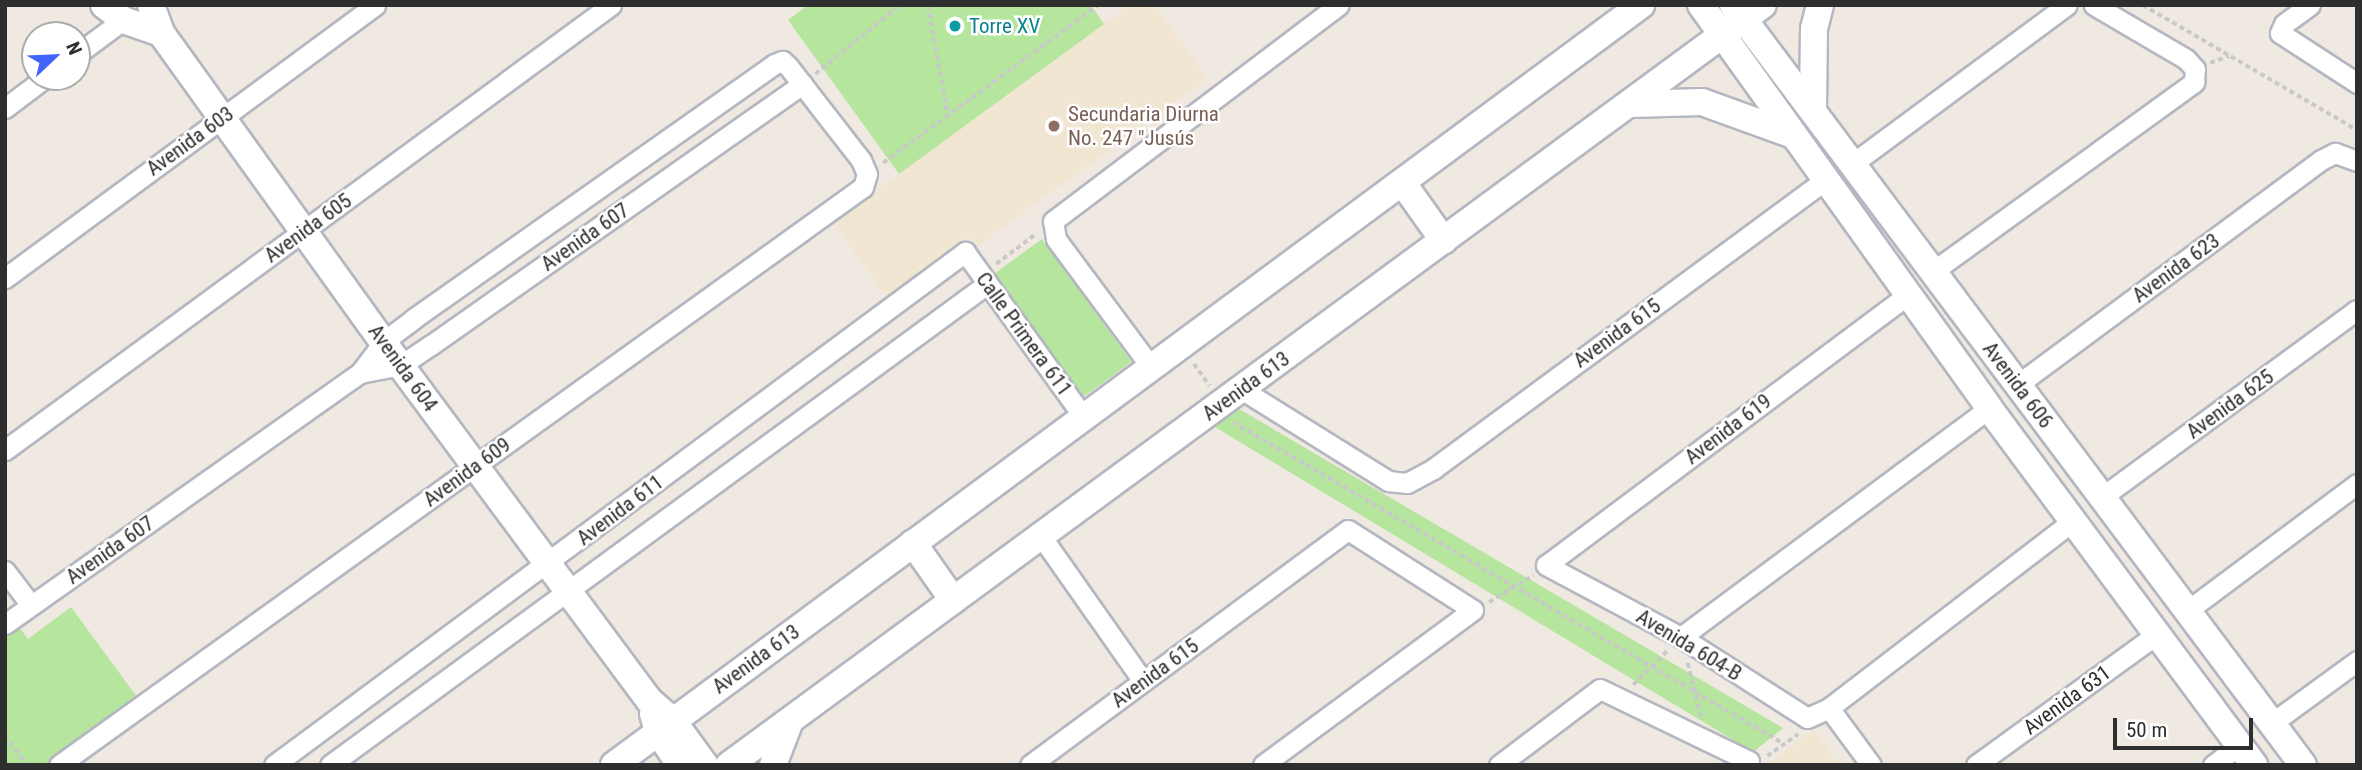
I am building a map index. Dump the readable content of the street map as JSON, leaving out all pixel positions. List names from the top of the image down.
{
  "streets": {
    "street": [
      "Avenida 603",
      "Avenida 605",
      "Avenida 607",
      "Avenida 623",
      "Avenida 615",
      "Calle Primera 611",
      "Avenida 604",
      "Avenida 606",
      "Avenida 613",
      "Avenida 625",
      "Avenida 619",
      "Avenida 609",
      "Avenida 611",
      "Avenida 604-B",
      "Avenida 631"
    ]
  },
  "crossings": [
    ["Avenida 603", "Avenida 604"],
    ["Avenida 605", "Avenida 604"],
    ["Avenida 607", "Avenida 604"],
    ["Avenida 623", "Avenida 606"],
    ["Avenida 615", "Avenida 606"],
    ["Avenida 615", "Avenida 613"],
    ["Calle Primera 611", "Avenida 613"],
    ["Calle Primera 611", "Avenida 611"],
    ["Avenida 604", "Avenida 613"],
    ["Avenida 604", "Avenida 609"],
    ["Avenida 604", "Avenida 611"],
    ["Avenida 606", "Avenida 613"],
    ["Avenida 606", "Avenida 625"],
    ["Avenida 606", "Avenida 619"],
    ["Avenida 606", "Avenida 631"],
    ["Avenida 619", "Avenida 604-B"]
  ],
  "places": ["Torre XV", "Secundaria Diurna No. 247 \"Jusús"],
  "scale_bar": "50 m",
  "north": "top right"
}
